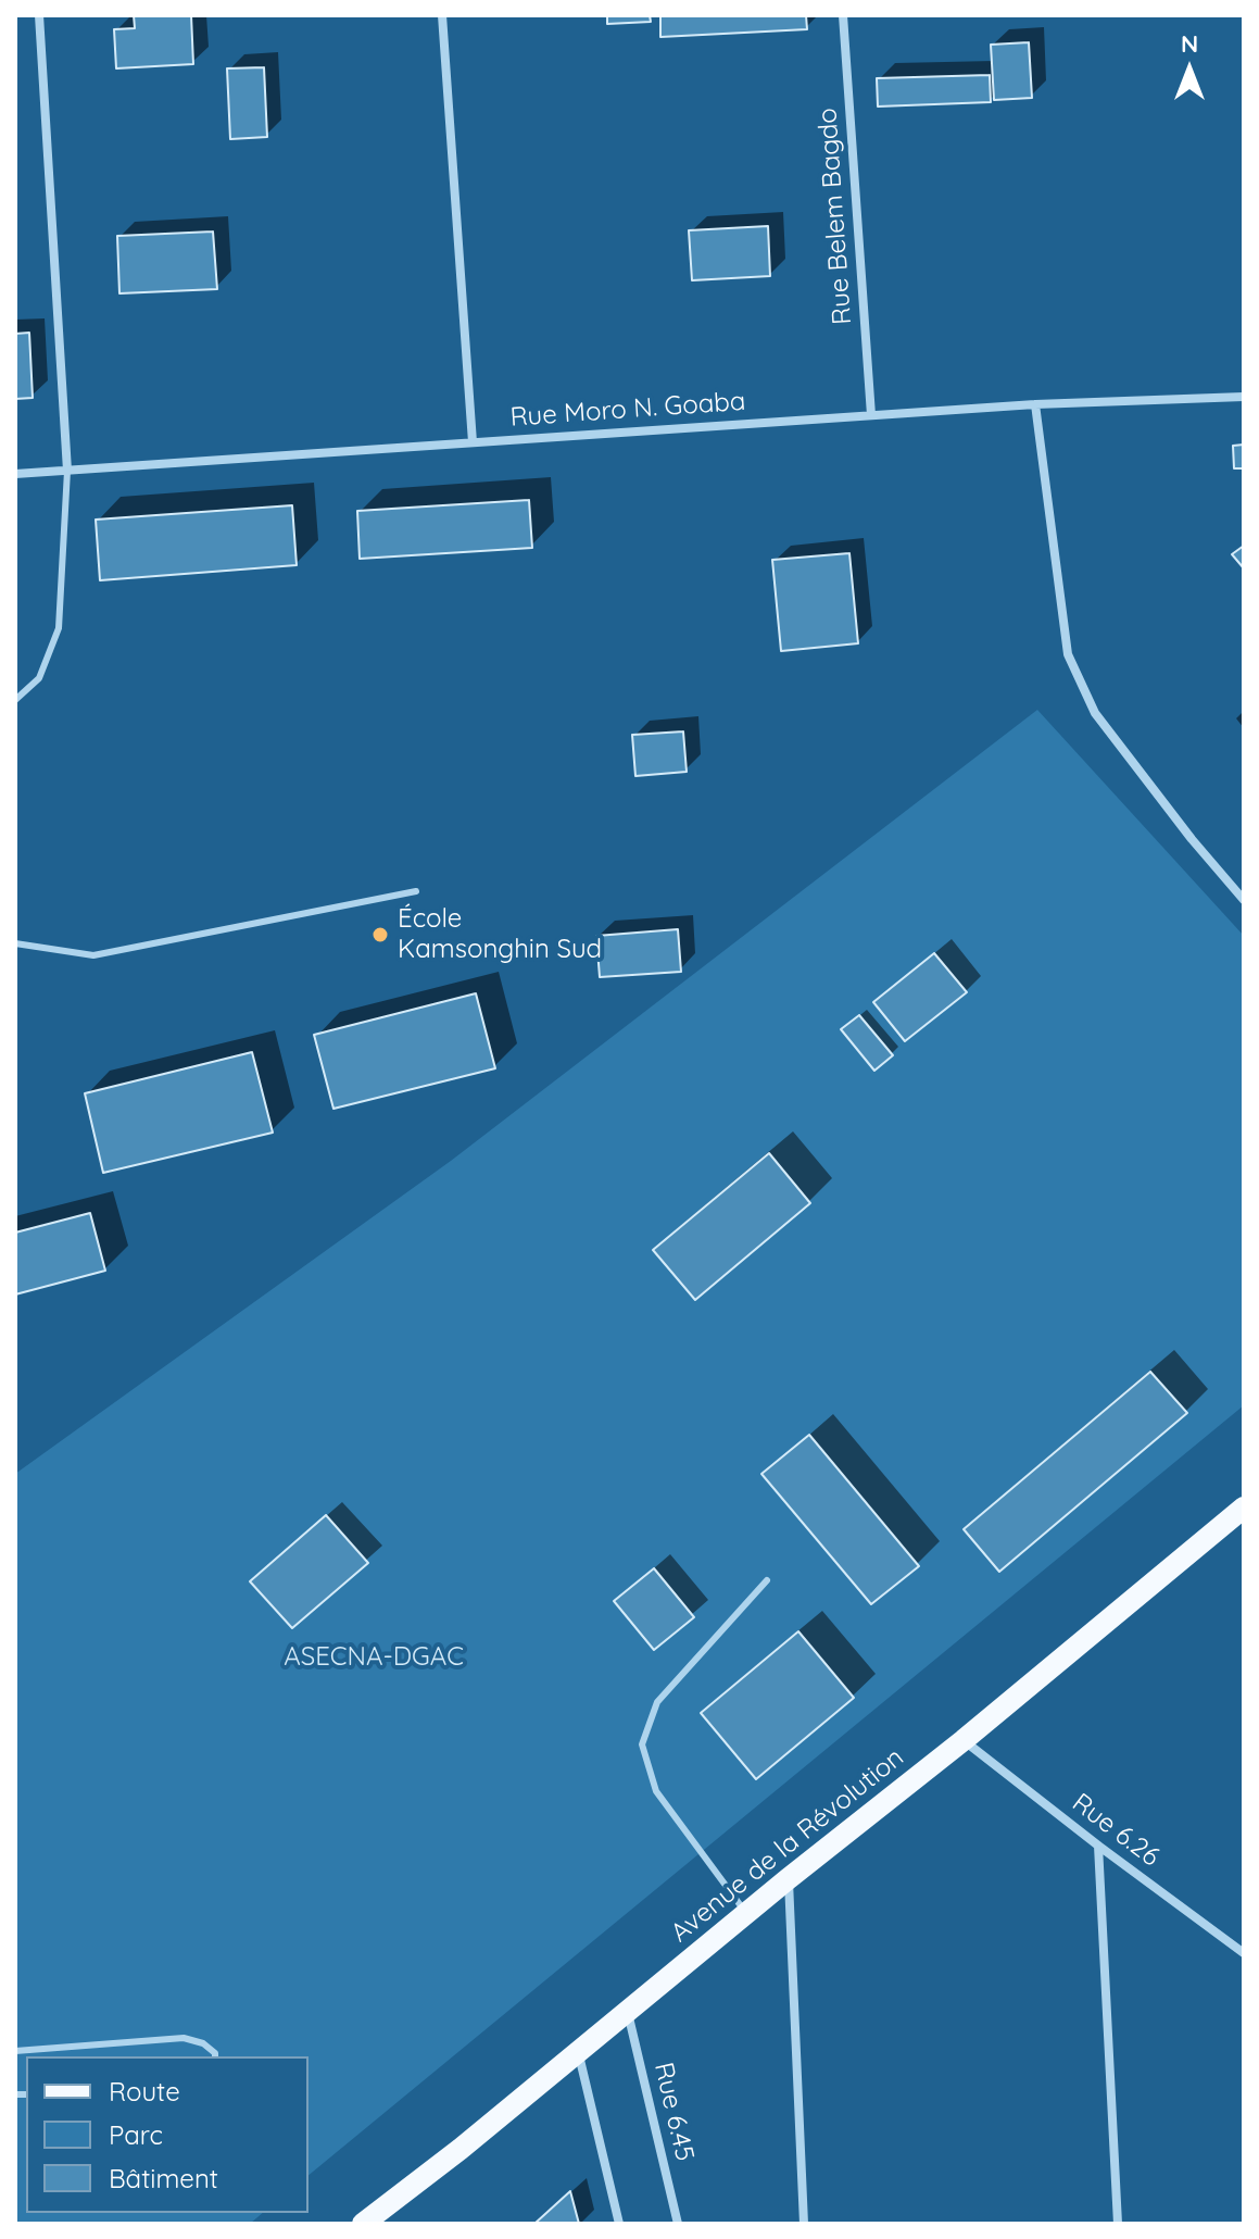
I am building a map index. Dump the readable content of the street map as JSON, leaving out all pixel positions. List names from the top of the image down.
{
  "streets": {
    "main road": ["Avenue de la Révolution"],
    "street": [
      "Rue Belem Bagdo",
      "Rue Moro N. Goaba",
      "Rue 6.26",
      "Rue 6.45"
    ]
  },
  "crossings": [
    ["Rue Belem Bagdo", "Rue Moro N. Goaba"],
    ["Rue 6.26", "Avenue de la Révolution"],
    ["Avenue de la Révolution", "Rue 6.45"]
  ],
  "parks": ["ASECNA-DGAC"],
  "places": ["École Kamsonghin Sud"],
  "legend": ["Route", "Parc", "Bâtiment"],
  "north": "top"
}
